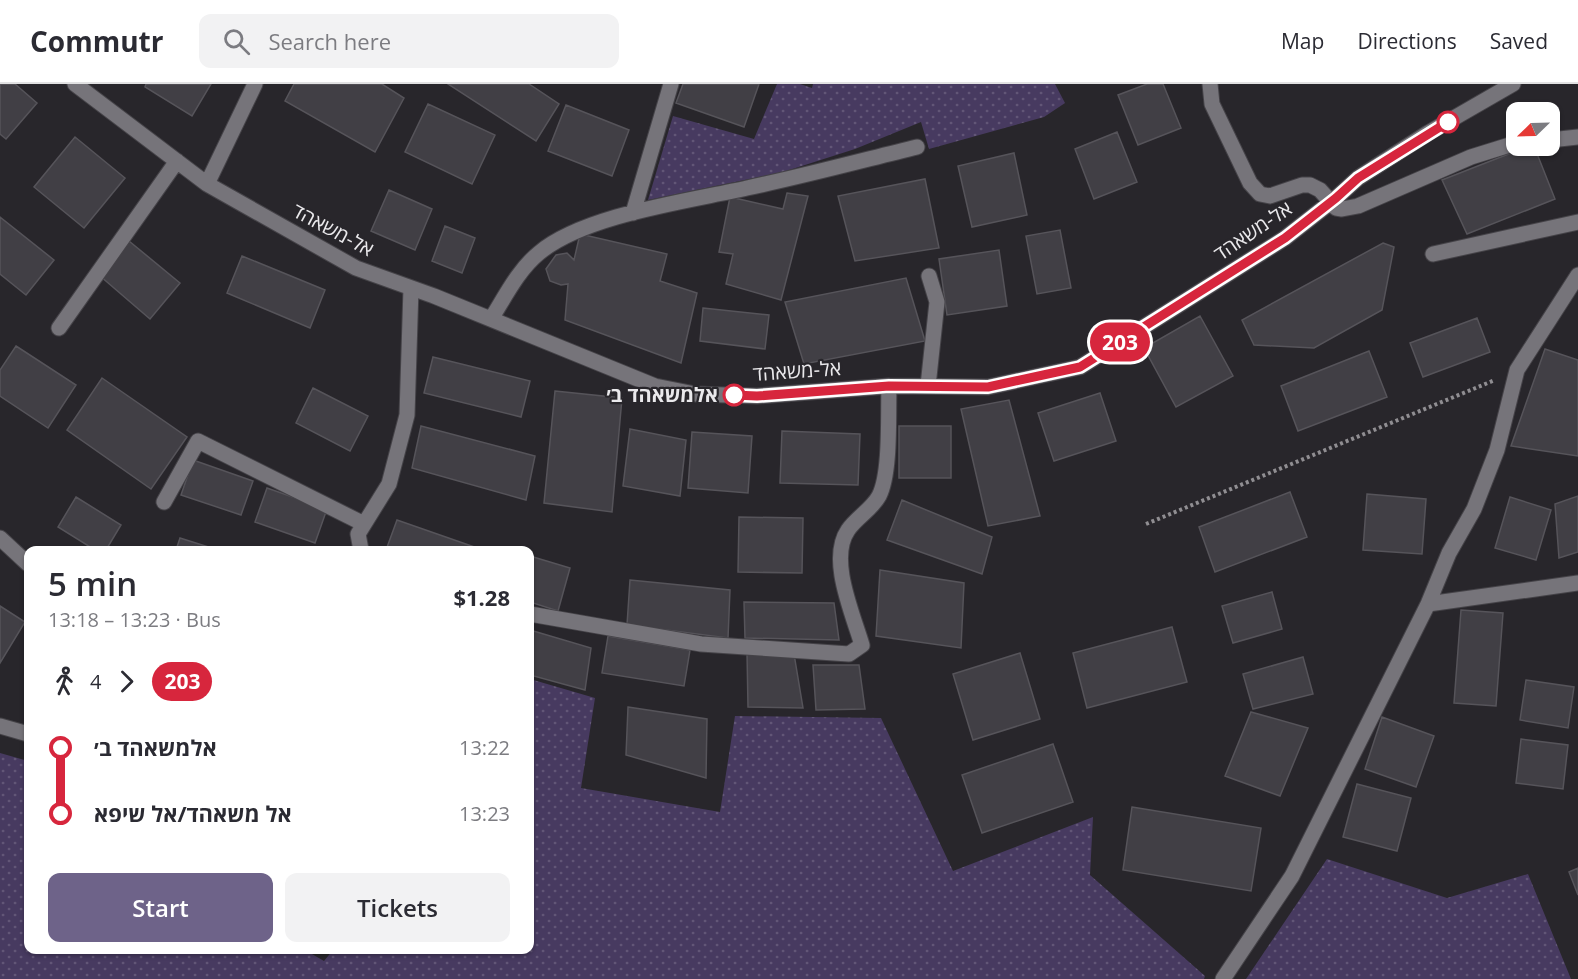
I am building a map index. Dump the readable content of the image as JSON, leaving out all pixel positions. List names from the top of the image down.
{
  "streets": {
    "street": ["אל-משאהד"]
  },
  "places": ["אלמשאהד ב׳"],
  "lines": ["bus line 203"],
  "north": "bottom left",
  "page": {
    "header": "Commutr",
    "search": "Search here",
    "nav": ["Map", "Directions", "Saved"],
    "on_map": "203",
    "heading": ["5 min", "13:18 – 13:23 · Bus", "$1.28"],
    "legs": ["4", "203"],
    "list": [
      {
        "name": "אלמשאהד ב׳",
        "value": "13:22"
      },
      {
        "name": "אל משאהד/אל שיפא",
        "value": "13:23"
      }
    ],
    "buttons": ["Start", "Tickets"]
  }
}
